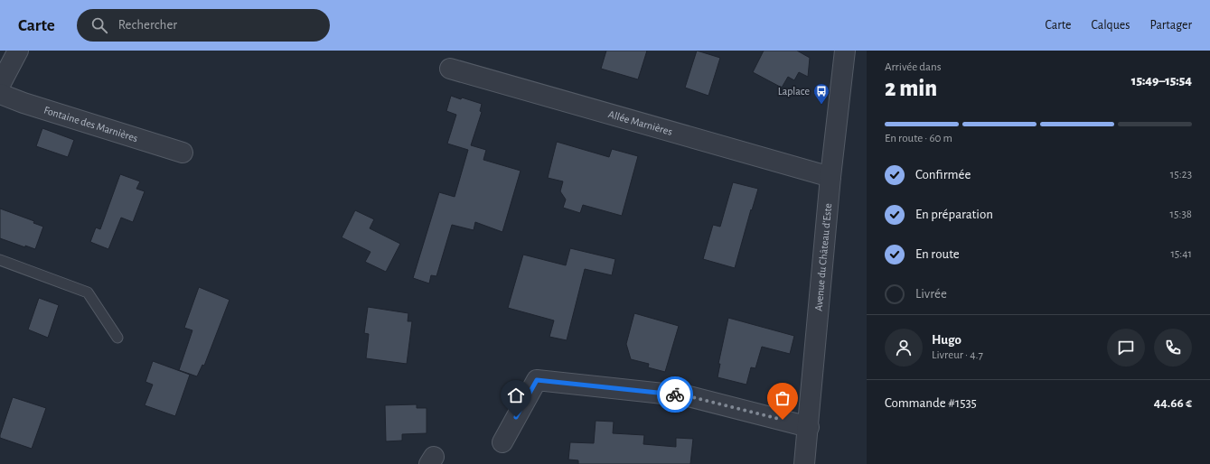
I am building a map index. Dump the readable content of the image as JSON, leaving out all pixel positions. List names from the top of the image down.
{
  "streets": {
    "street": ["Allée Marnières", "Fontaine des Marnières", "Avenue du Château d'Este"]
  },
  "crossings": [
    ["Allée Marnières", "Avenue du Château d'Este"]
  ],
  "places": {
    "bus stop": ["Laplace"]
  },
  "page": {
    "header": "Carte",
    "search": "Rechercher",
    "nav": ["Carte", "Calques", "Partager"],
    "heading": ["2 min", "Arrivée dans", "15:49–15:54"],
    "panel": [
      "Hugo",
      "Livreur · 4.7",
      "Commande #1535",
      "44.66 €"
    ],
    "bar": "En route · 60 m",
    "list": [
      ["Confirmée", "15:23"],
      ["En préparation", "15:38"],
      ["En route", "15:41"],
      "Livrée"
    ]
  }
}
